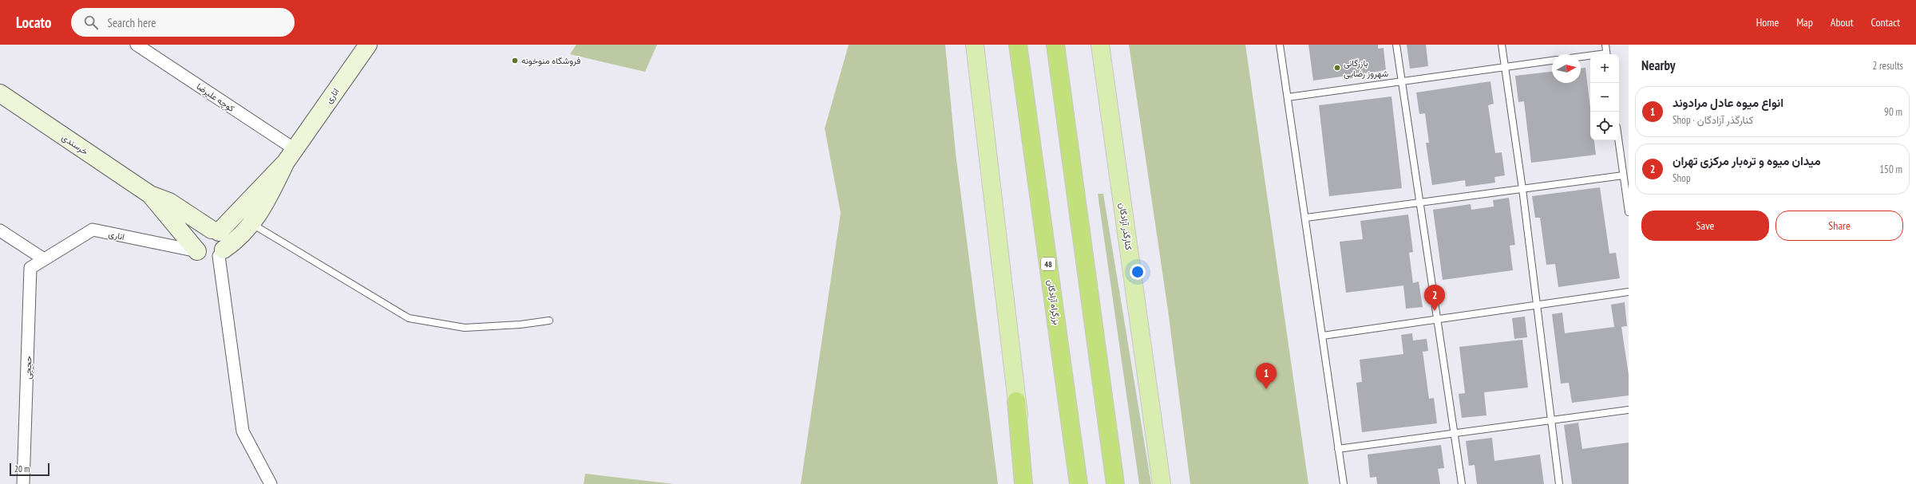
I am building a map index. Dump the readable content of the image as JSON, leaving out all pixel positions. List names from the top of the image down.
{
  "streets": {
    "highway": ["48", "بزرگراه آزادگان"],
    "main road": ["کنارگذر آزادگان"],
    "street": [
      "اناری",
      "کوچه علیرضا",
      "خرسندی",
      "حججی"
    ]
  },
  "crossings": [
    ["اناری", "کوچه علیرضا"],
    ["اناری", "حججی"]
  ],
  "places": ["فروشگاه منوخونه", "بازرگانی شهروز رضایی"],
  "scale_bar": "20 m",
  "north": "right",
  "page": {
    "header": "Locato",
    "search": "Search here",
    "nav": [
      "Home",
      "Map",
      "About",
      "Contact"
    ],
    "heading": ["Nearby", "2 results"],
    "map_buttons": ["+", "−"],
    "list": [
      {
        "mark": "1",
        "name": "انواع میوه عادل مرادوند",
        "note": "Shop · کنارگذر آزادگان",
        "value": "90 m"
      },
      {
        "mark": "2",
        "name": "میدان میوه و تره‌بار مرکزی تهران",
        "note": "Shop",
        "value": "150 m"
      }
    ],
    "buttons": ["Save", "Share"],
    "pins": ["2", "1"],
    "scale": "20 m"
  }
}
